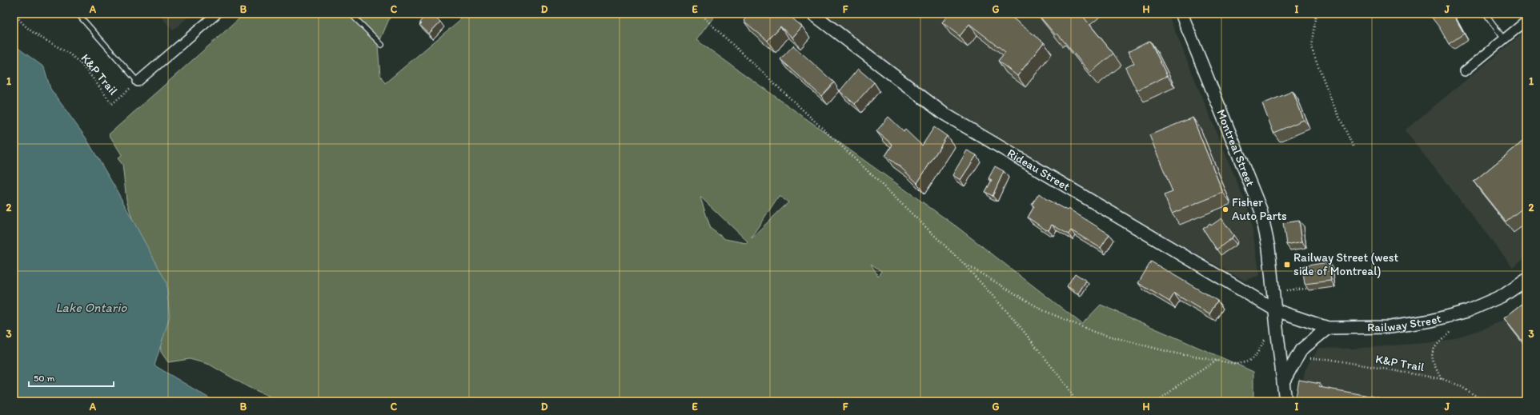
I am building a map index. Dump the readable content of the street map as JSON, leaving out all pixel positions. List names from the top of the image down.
{
  "streets": {
    "street": ["Montreal Street", "Rideau Street", "Railway Street"],
    "path": ["K&P Trail"]
  },
  "crossings": [
    ["Montreal Street", "Rideau Street"],
    ["Montreal Street", "Railway Street"],
    ["Rideau Street", "Railway Street"]
  ],
  "water": ["Lake Ontario"],
  "places": {
    "other": ["Fisher Auto Parts"],
    "transit": ["Railway Street (west side of Montreal)"]
  },
  "scale_bar": "50 m",
  "grid": {
    "columns": [
      "A",
      "B",
      "C",
      "D",
      "E",
      "F",
      "G",
      "H",
      "I",
      "J"
    ],
    "rows": ["1", "2", "3"]
  }
}
